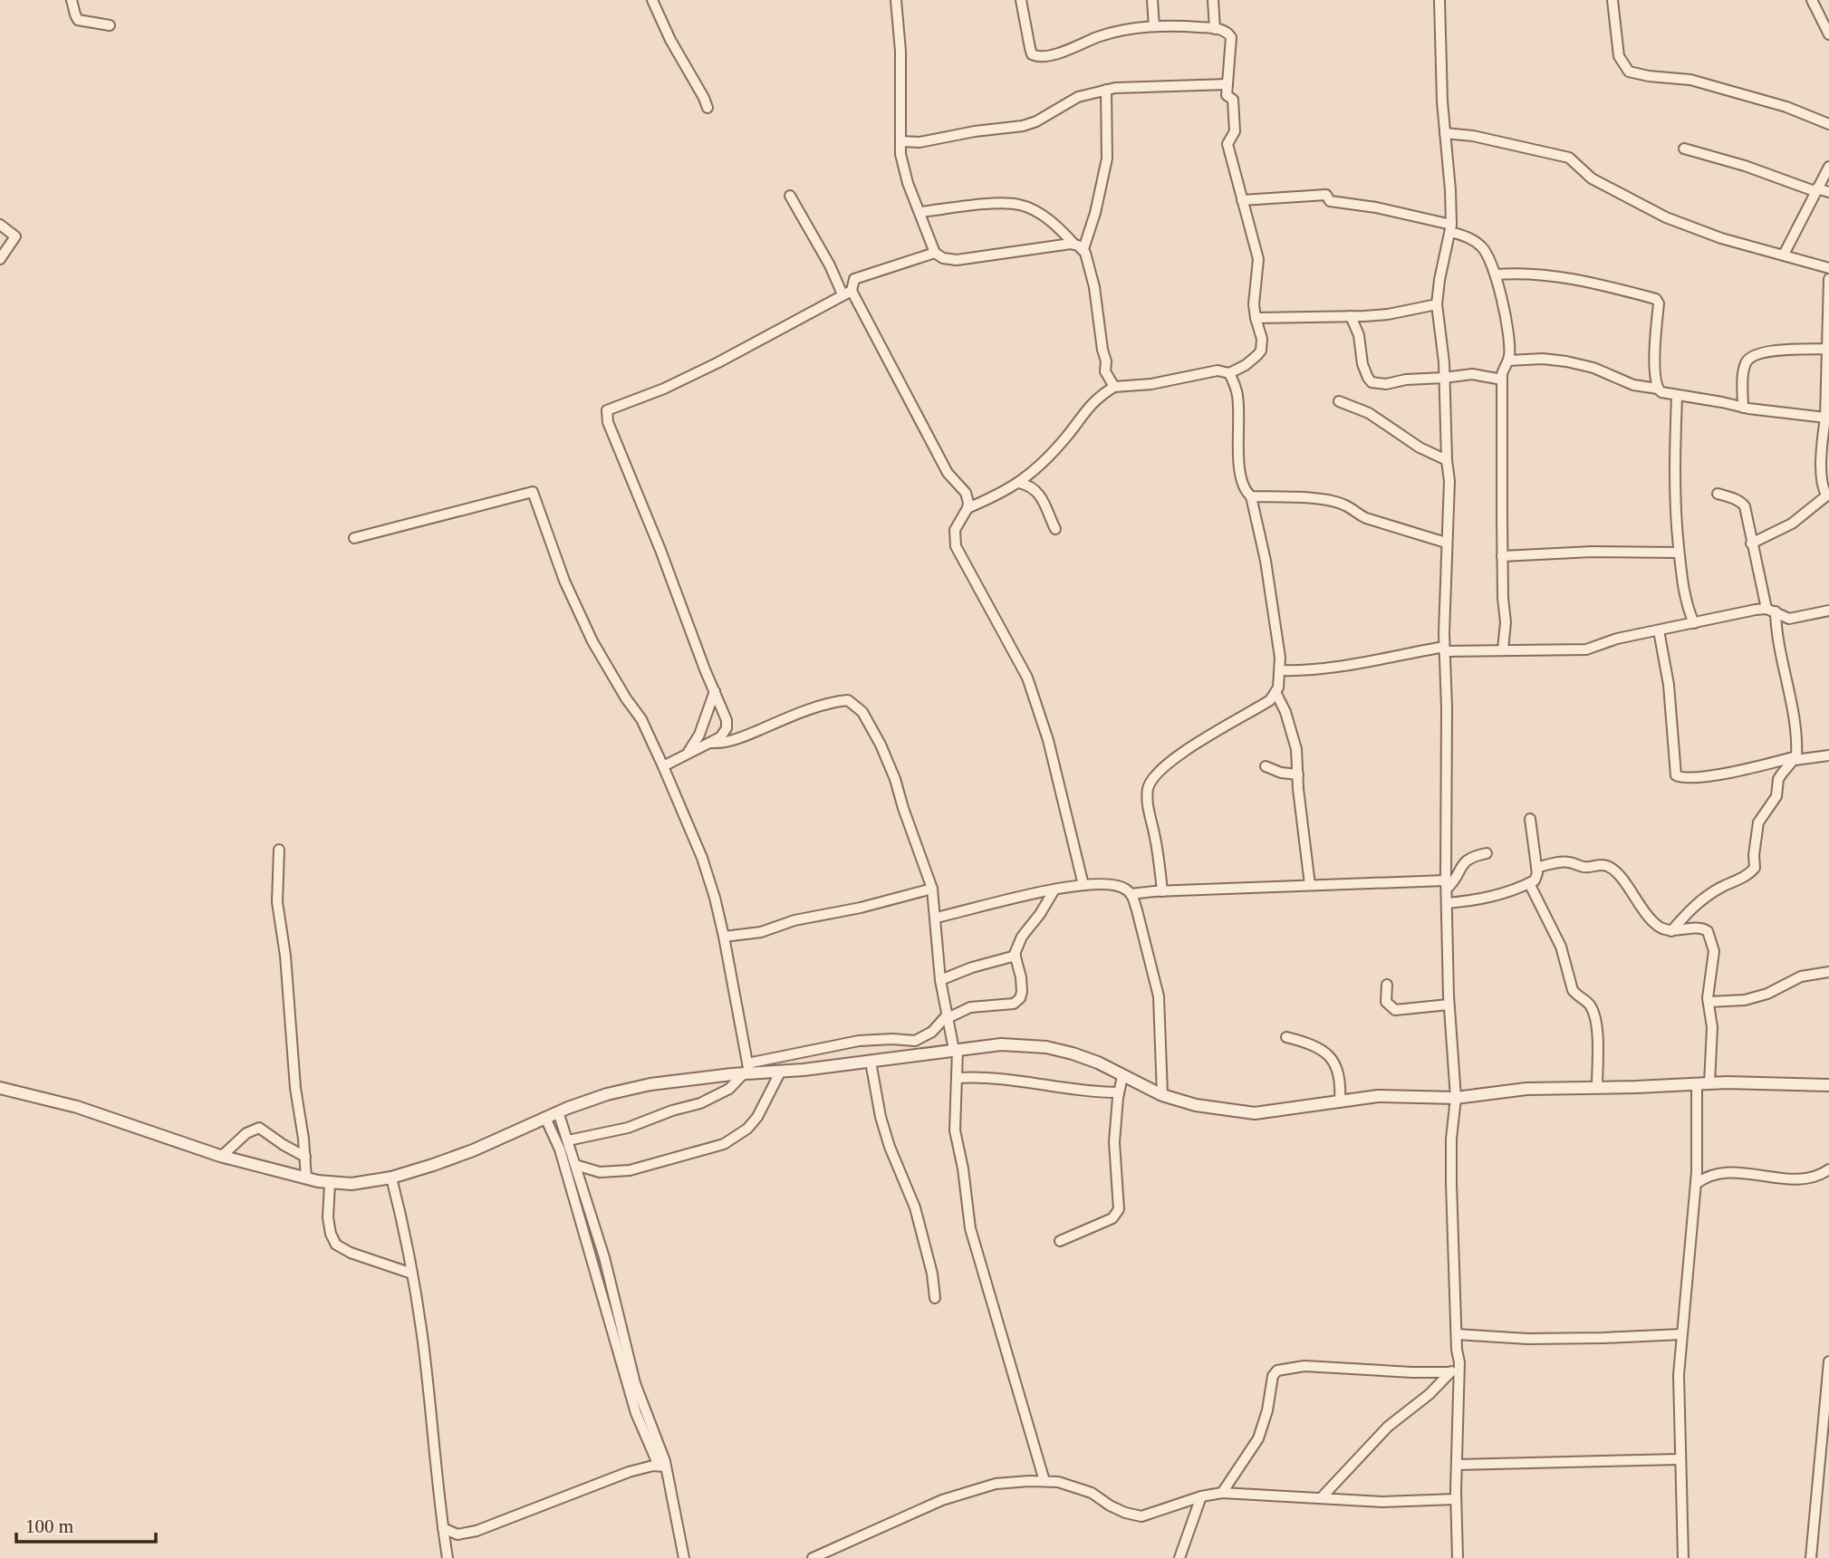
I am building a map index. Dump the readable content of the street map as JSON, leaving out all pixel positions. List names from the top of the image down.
{
  "scale_bar": "100 m"
}
